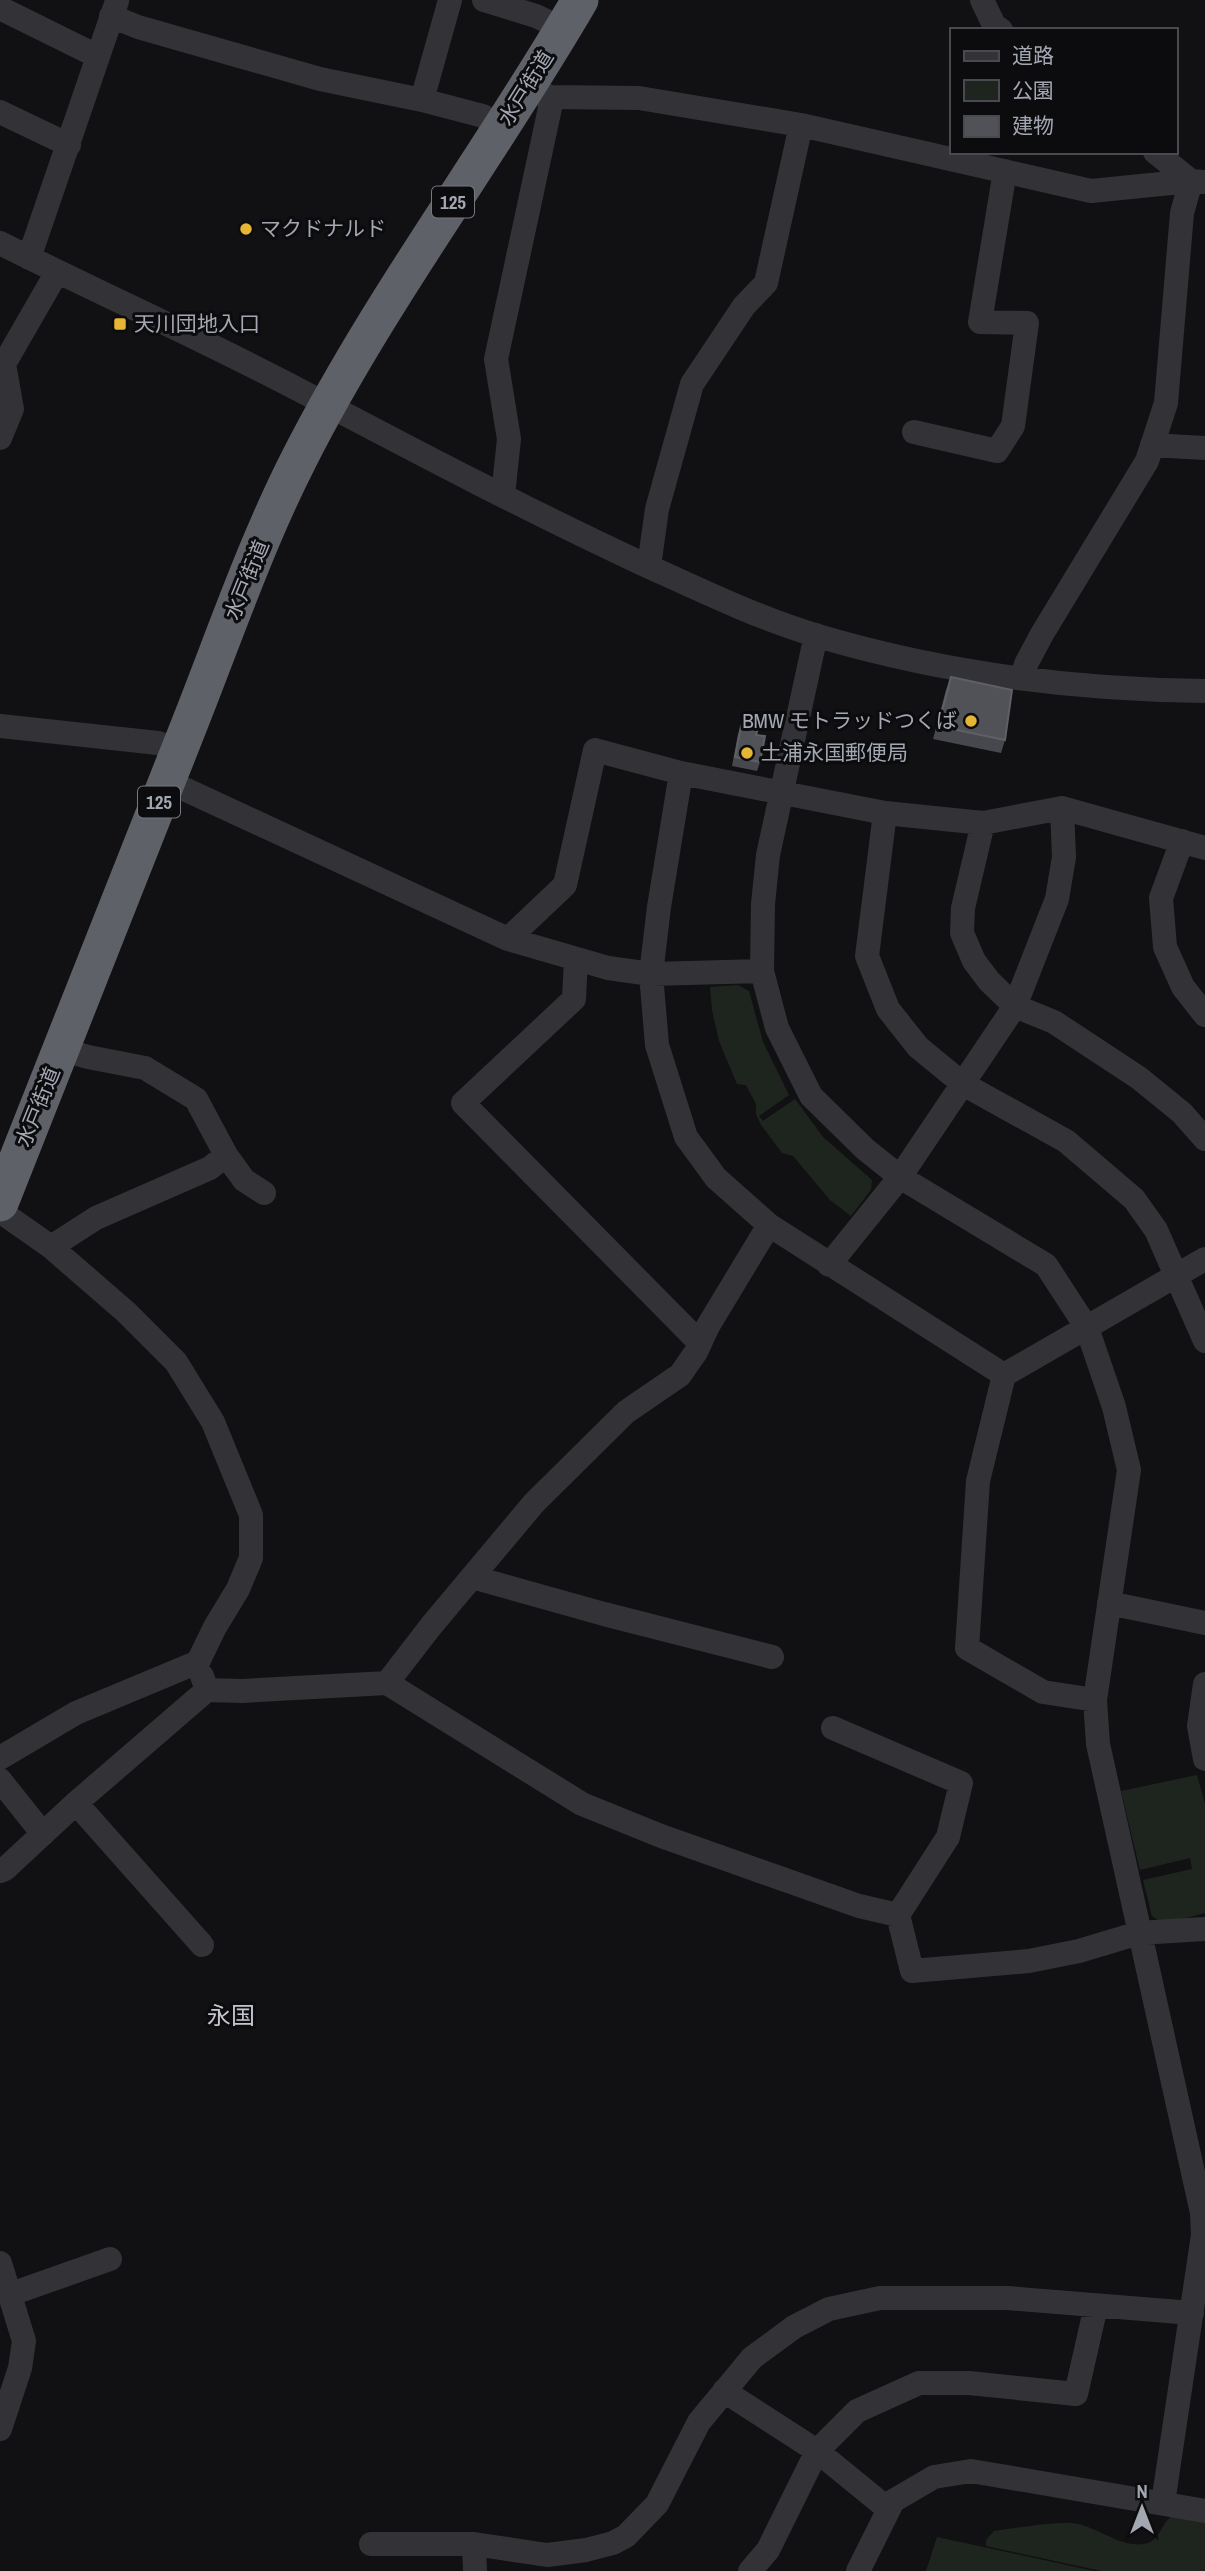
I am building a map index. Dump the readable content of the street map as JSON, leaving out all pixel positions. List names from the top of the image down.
{
  "streets": {
    "highway": ["水戸街道", "125"]
  },
  "districts": ["永国"],
  "places": {
    "other": ["マクドナルド", "BMW モトラッドつくば", "土浦永国郵便局"],
    "transit": ["天川団地入口"]
  },
  "legend": ["道路", "公園", "建物"],
  "north": "top"
}
